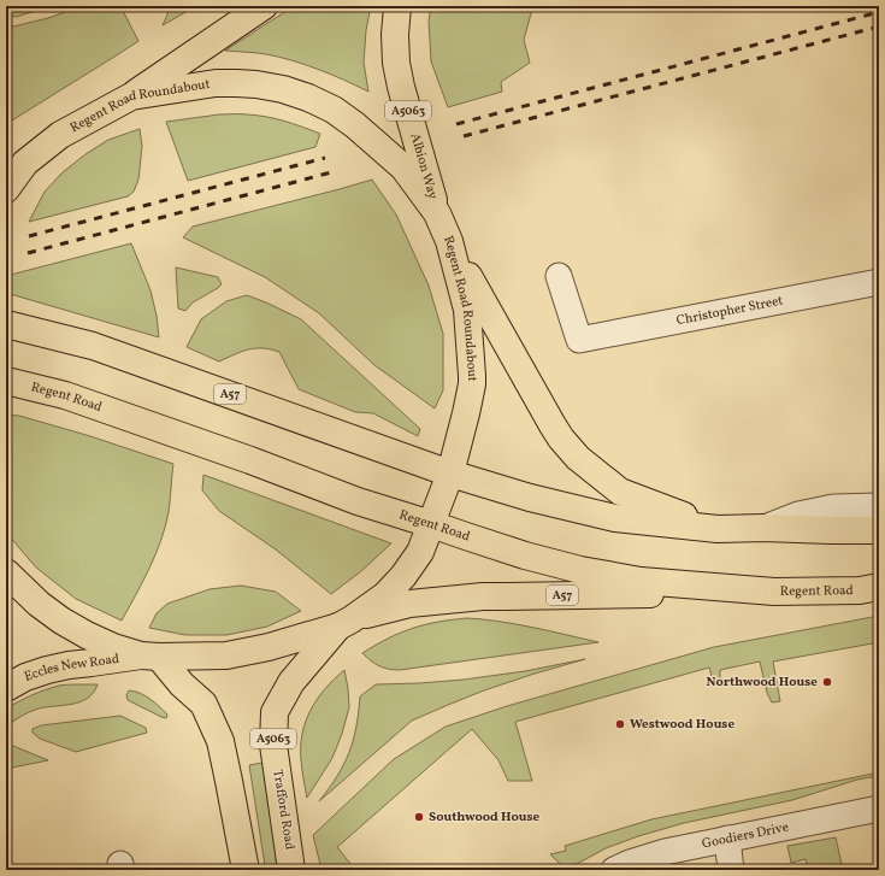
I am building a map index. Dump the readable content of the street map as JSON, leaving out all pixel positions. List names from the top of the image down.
{
  "streets": {
    "main road": [
      "Regent Road Roundabout",
      "A5063",
      "Albion Way",
      "A57",
      "Regent Road",
      "Eccles New Road",
      "Trafford Road"
    ],
    "street": ["Christopher Street", "Goodiers Drive"]
  },
  "crossings": [
    ["Regent Road Roundabout", "Albion Way"],
    ["Regent Road Roundabout", "A57"],
    ["Regent Road Roundabout", "Regent Road"],
    ["Regent Road Roundabout", "Eccles New Road"],
    ["Regent Road Roundabout", "Trafford Road"],
    ["A57", "Regent Road"],
    ["A57", "Trafford Road"]
  ],
  "places": ["Northwood House", "Westwood House", "Southwood House"]
}
